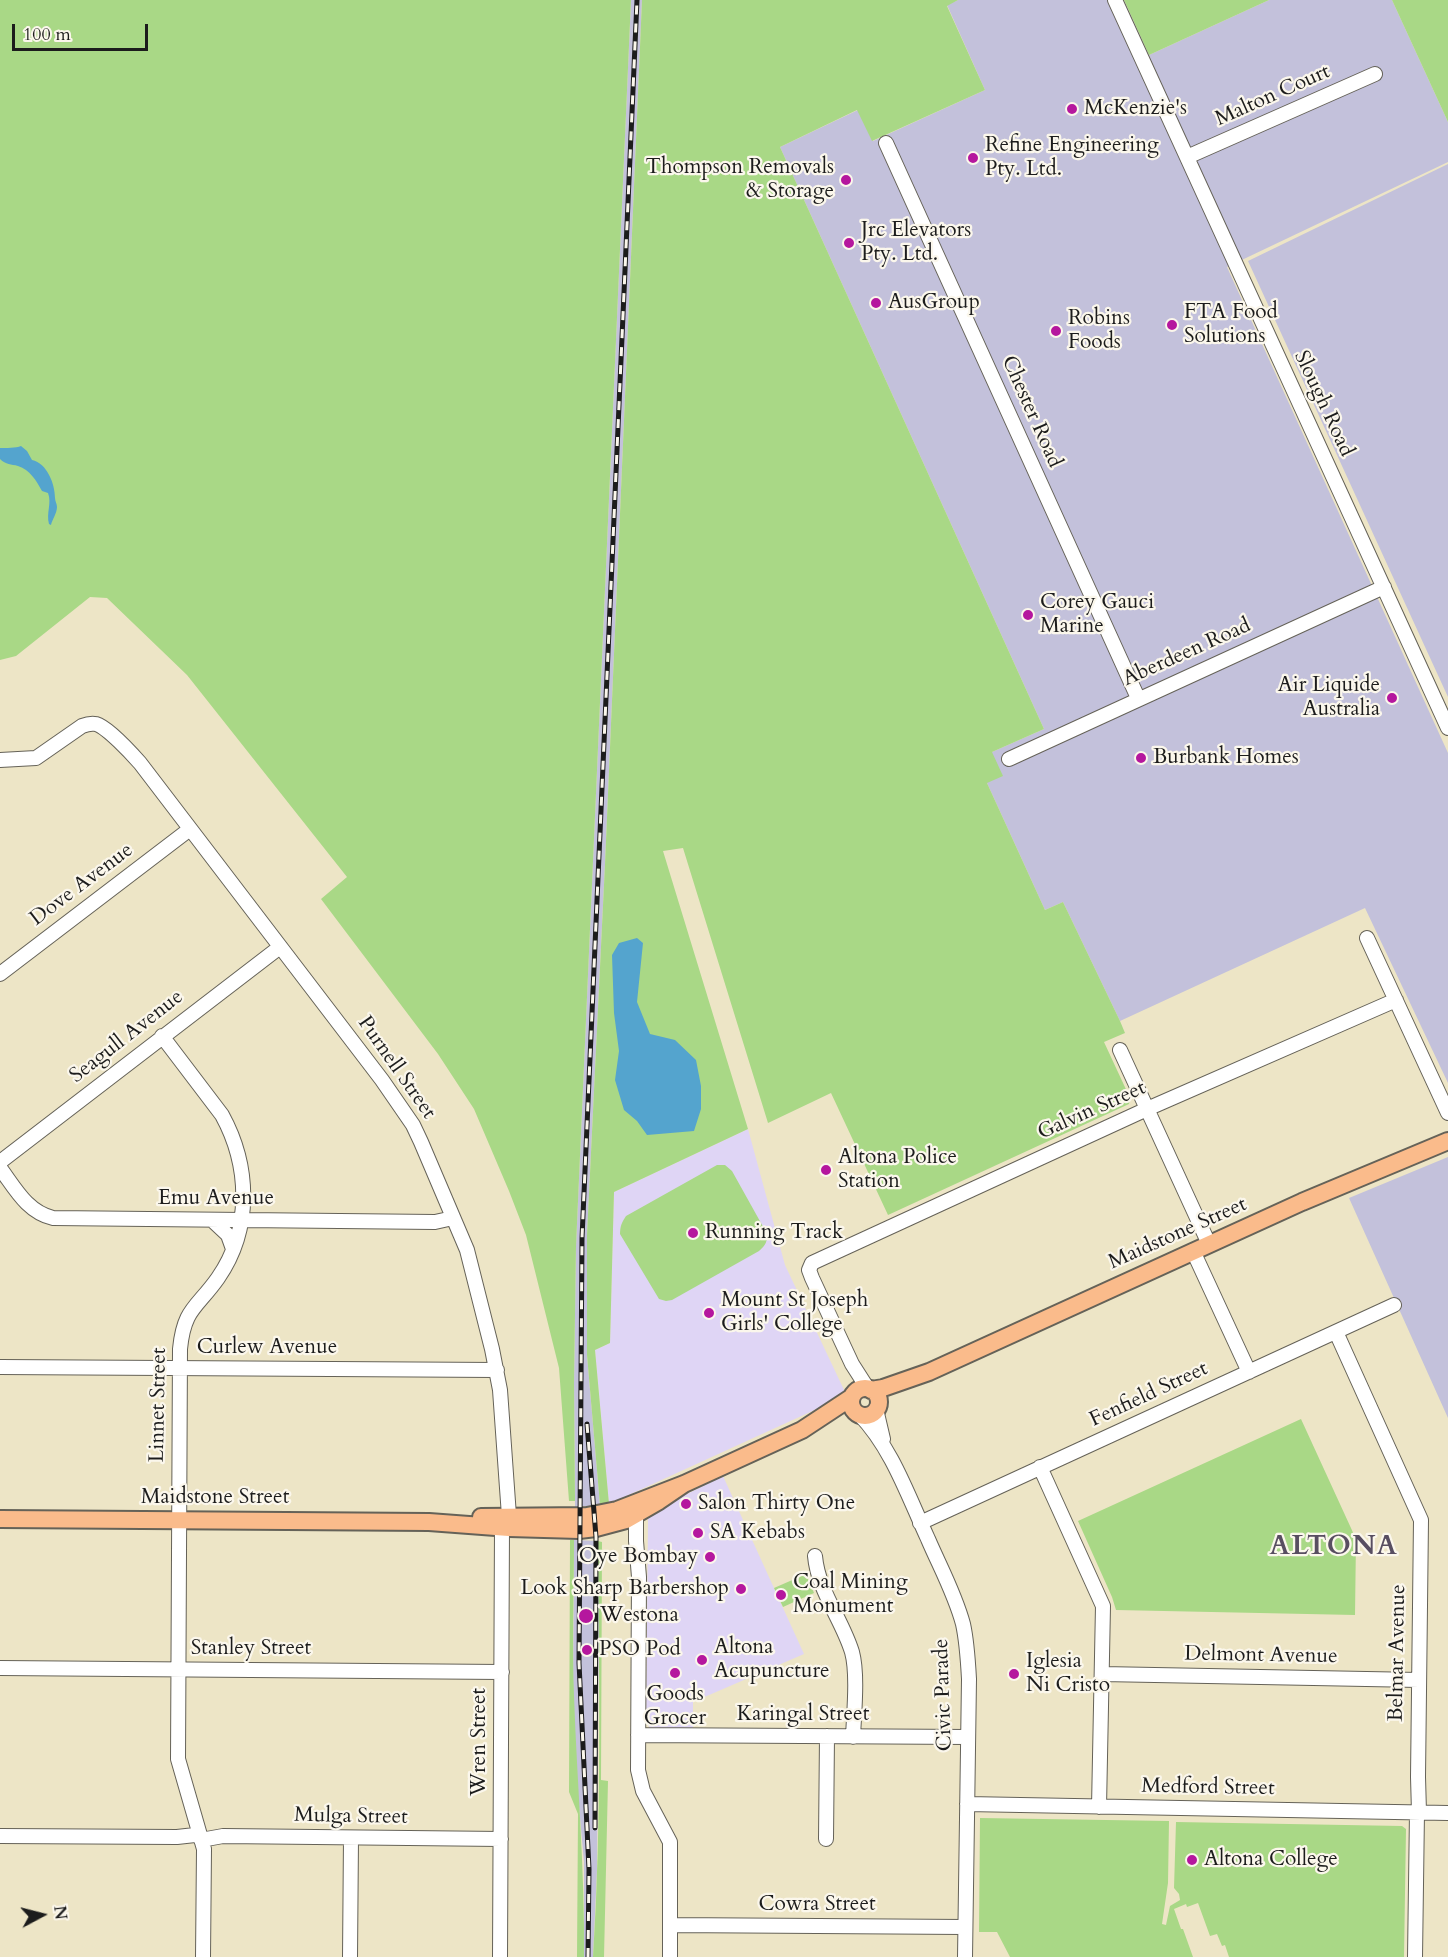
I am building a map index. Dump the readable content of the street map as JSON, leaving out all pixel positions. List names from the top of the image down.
{
  "streets": {
    "main road": ["Maidstone Street"],
    "street": [
      "Malton Court",
      "Slough Road",
      "Chester Road",
      "Aberdeen Road",
      "Dove Avenue",
      "Seagull Avenue",
      "Purnell Street",
      "Galvin Street",
      "Emu Avenue",
      "Curlew Avenue",
      "Fenfield Street",
      "Linnet Street",
      "Stanley Street",
      "Belmar Avenue",
      "Delmont Avenue",
      "Civic Parade",
      "Karingal Street",
      "Wren Street",
      "Medford Street",
      "Mulga Street",
      "Cowra Street"
    ]
  },
  "crossings": [
    ["Malton Court", "Slough Road"],
    ["Slough Road", "Aberdeen Road"],
    ["Chester Road", "Aberdeen Road"],
    ["Dove Avenue", "Purnell Street"],
    ["Seagull Avenue", "Purnell Street"],
    ["Seagull Avenue", "Linnet Street"],
    ["Purnell Street", "Emu Avenue"],
    ["Purnell Street", "Maidstone Street"],
    ["Purnell Street", "Curlew Avenue"],
    ["Purnell Street", "Wren Street"],
    ["Galvin Street", "Maidstone Street"],
    ["Galvin Street", "Civic Parade"],
    ["Emu Avenue", "Linnet Street"],
    ["Maidstone Street", "Linnet Street"],
    ["Maidstone Street", "Civic Parade"],
    ["Maidstone Street", "Wren Street"],
    ["Curlew Avenue", "Linnet Street"],
    ["Fenfield Street", "Belmar Avenue"],
    ["Fenfield Street", "Civic Parade"],
    ["Linnet Street", "Stanley Street"],
    ["Linnet Street", "Mulga Street"],
    ["Stanley Street", "Wren Street"],
    ["Belmar Avenue", "Delmont Avenue"],
    ["Belmar Avenue", "Medford Street"],
    ["Civic Parade", "Karingal Street"],
    ["Civic Parade", "Medford Street"],
    ["Civic Parade", "Cowra Street"],
    ["Wren Street", "Mulga Street"]
  ],
  "districts": ["ALTONA"],
  "places": [
    "McKenzie's",
    "Refine Engineering Pty. Ltd.",
    "Thompson Removals & Storage",
    "Jrc Elevators Pty. Ltd.",
    "AusGroup",
    "FTA Food Solutions",
    "Robins Foods",
    "Corey Gauci Marine",
    "Air Liquide Australia",
    "Burbank Homes",
    "Altona Police Station",
    "Running Track",
    "Mount St Joseph Girls' College",
    "Salon Thirty One",
    "SA Kebabs",
    "Oye Bombay",
    "Look Sharp Barbershop",
    "Coal Mining Monument",
    "Westona",
    "PSO Pod",
    "Altona Acupuncture",
    "Goods Grocer",
    "Iglesia Ni Cristo",
    "Altona College"
  ],
  "scale_bar": "100 m",
  "north": "right"
}
